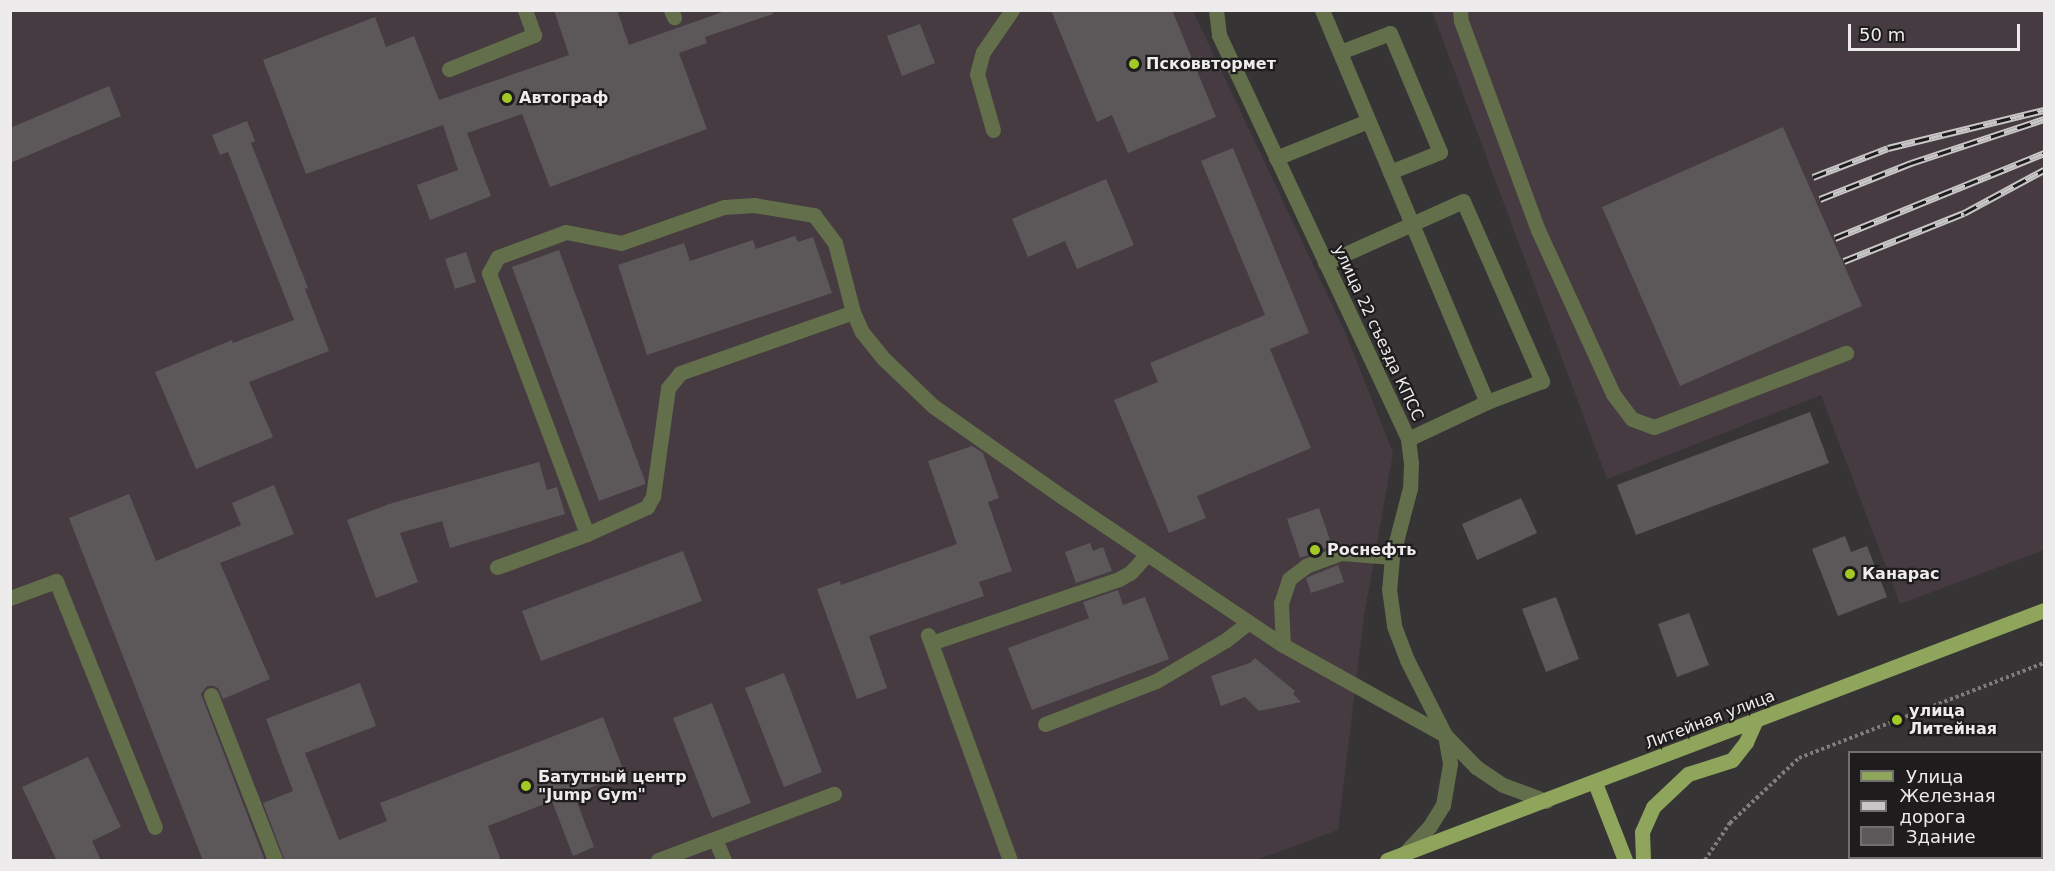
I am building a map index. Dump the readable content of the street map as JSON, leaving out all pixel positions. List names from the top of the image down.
{
  "streets": {
    "main road": ["Литейная улица"],
    "street": ["улица 22 съезда КПСС"]
  },
  "crossings": [
    ["улица 22 съезда КПСС", "Литейная улица"]
  ],
  "places": [
    "Псковвтормет",
    "Автограф",
    "Роснефть",
    "Канарас",
    "улица Литейная",
    "Батутный центр \"Jump Gym\""
  ],
  "legend": ["Улица", "Железная дорога", "Здание"],
  "scale_bar": "50 m"
}
